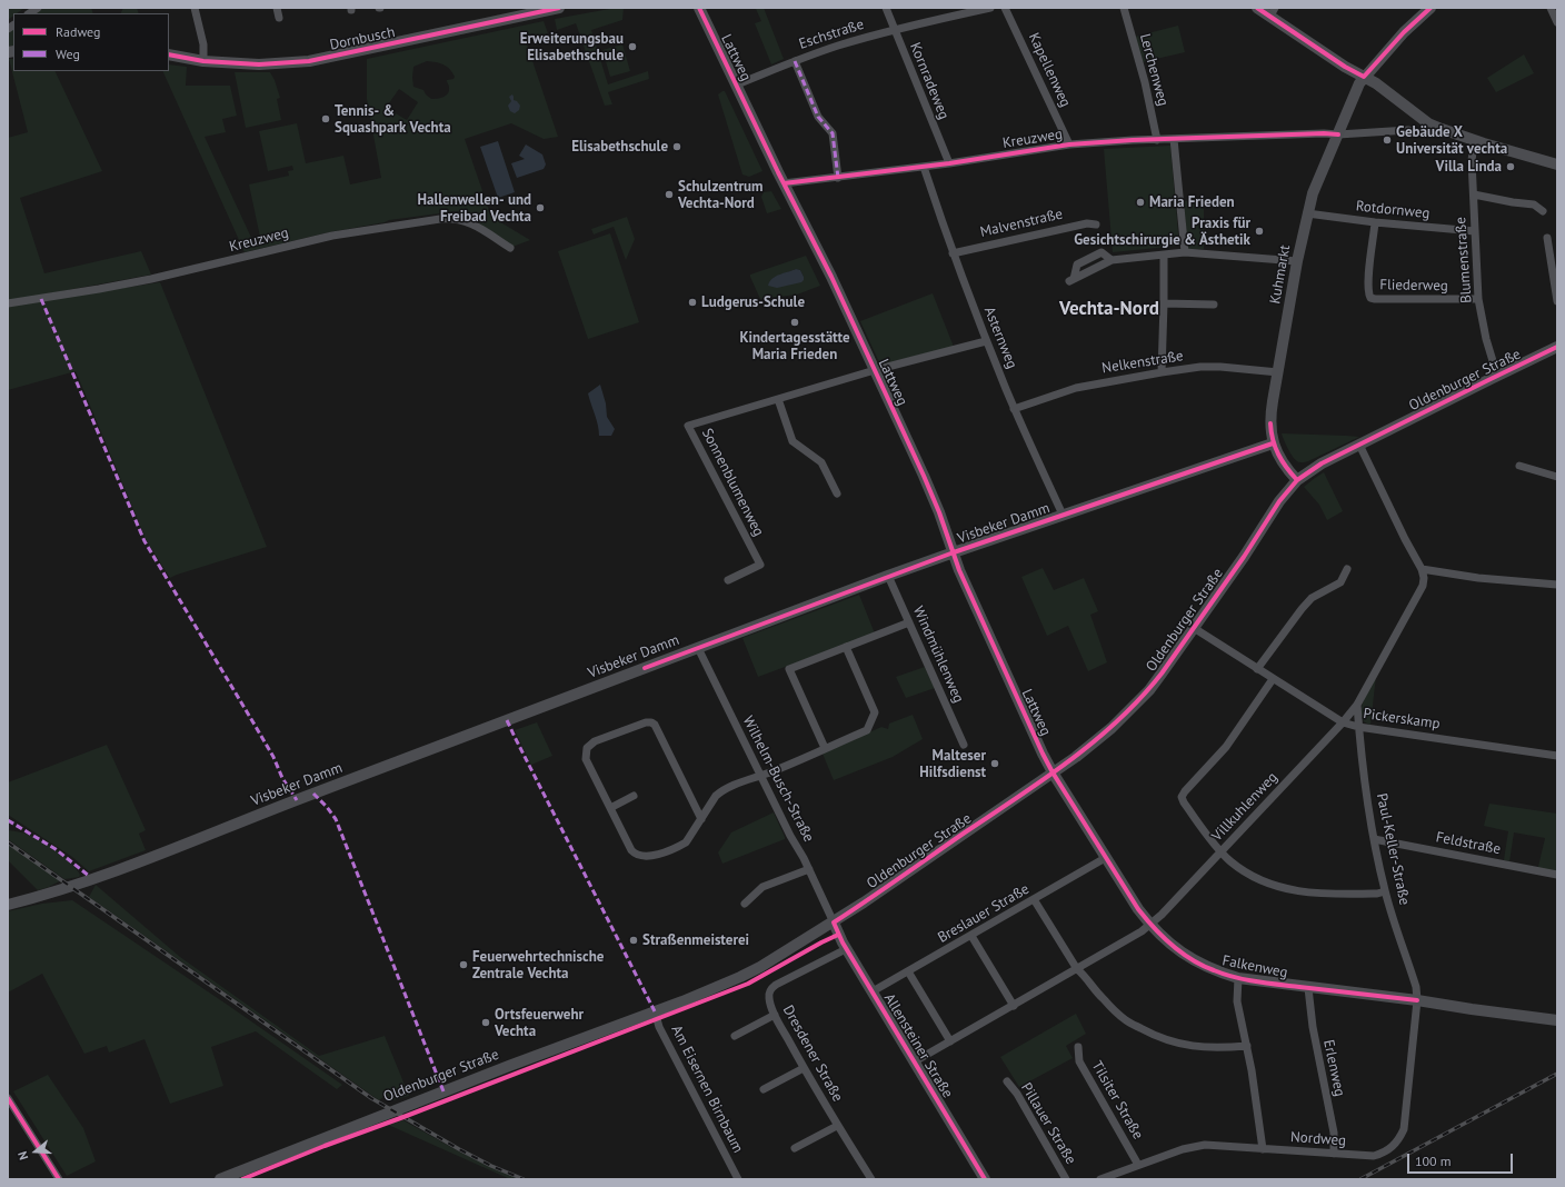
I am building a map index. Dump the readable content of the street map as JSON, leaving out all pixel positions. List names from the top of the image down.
{
  "streets": {
    "street": [
      "Eschstraße",
      "Dornbusch",
      "Lattweg",
      "Kapellenweg",
      "Lerchenweg",
      "Kornradeweg",
      "Kreuzweg",
      "Rotdornweg",
      "Malvenstraße",
      "Blumenstraße",
      "Kuhmarkt",
      "Fliederweg",
      "Asternweg",
      "Nelkenstraße",
      "Oldenburger Straße",
      "Sonnenblumenweg",
      "Visbeker Damm",
      "Windmühlenweg",
      "Pickerskamp",
      "Wilhelm-Busch-Straße",
      "Villkuhlenweg",
      "Feldstraße",
      "Paul-Keller-Straße",
      "Breslauer Straße",
      "Falkenweg",
      "Allensteiner Straße",
      "Dresdener Straße",
      "Erlenweg",
      "Am Eisernen Birnbaum",
      "Tilsiter Straße",
      "Pillauer Straße",
      "Nordweg"
    ]
  },
  "crossings": [
    ["Eschstraße", "Lattweg"],
    ["Eschstraße", "Kornradeweg"],
    ["Lattweg", "Kreuzweg"],
    ["Lattweg", "Oldenburger Straße"],
    ["Lattweg", "Visbeker Damm"],
    ["Lattweg", "Falkenweg"],
    ["Kapellenweg", "Kreuzweg"],
    ["Lerchenweg", "Kreuzweg"],
    ["Kornradeweg", "Kreuzweg"],
    ["Kreuzweg", "Kuhmarkt"],
    ["Kreuzweg", "Asternweg"],
    ["Rotdornweg", "Blumenstraße"],
    ["Rotdornweg", "Kuhmarkt"],
    ["Rotdornweg", "Fliederweg"],
    ["Malvenstraße", "Asternweg"],
    ["Blumenstraße", "Fliederweg"],
    ["Blumenstraße", "Oldenburger Straße"],
    ["Kuhmarkt", "Nelkenstraße"],
    ["Kuhmarkt", "Oldenburger Straße"],
    ["Kuhmarkt", "Visbeker Damm"],
    ["Asternweg", "Nelkenstraße"],
    ["Asternweg", "Visbeker Damm"],
    ["Oldenburger Straße", "Pickerskamp"],
    ["Oldenburger Straße", "Wilhelm-Busch-Straße"],
    ["Oldenburger Straße", "Falkenweg"],
    ["Oldenburger Straße", "Allensteiner Straße"],
    ["Oldenburger Straße", "Am Eisernen Birnbaum"],
    ["Visbeker Damm", "Windmühlenweg"],
    ["Visbeker Damm", "Wilhelm-Busch-Straße"],
    ["Pickerskamp", "Villkuhlenweg"],
    ["Pickerskamp", "Paul-Keller-Straße"],
    ["Wilhelm-Busch-Straße", "Allensteiner Straße"],
    ["Villkuhlenweg", "Falkenweg"],
    ["Villkuhlenweg", "Allensteiner Straße"],
    ["Feldstraße", "Paul-Keller-Straße"],
    ["Paul-Keller-Straße", "Falkenweg"],
    ["Paul-Keller-Straße", "Nordweg"],
    ["Breslauer Straße", "Falkenweg"],
    ["Breslauer Straße", "Allensteiner Straße"],
    ["Falkenweg", "Erlenweg"],
    ["Falkenweg", "Nordweg"],
    ["Allensteiner Straße", "Dresdener Straße"],
    ["Erlenweg", "Nordweg"],
    ["Tilsiter Straße", "Nordweg"]
  ],
  "districts": ["Vechta-Nord"],
  "places": [
    "Erweiterungsbau Elisabethschule",
    "Tennis- & Squashpark Vechta",
    "Gebäude X Universität vechta",
    "Elisabethschule",
    "Villa Linda",
    "Schulzentrum Vechta-Nord",
    "Maria Frieden",
    "Hallenwellen- und Freibad Vechta",
    "Praxis für Gesichtschirurgie & Ästhetik",
    "Ludgerus-Schule",
    "Kindertagesstätte Maria Frieden",
    "Malteser Hilfsdienst",
    "Straßenmeisterei",
    "Feuerwehrtechnische Zentrale Vechta",
    "Ortsfeuerwehr Vechta"
  ],
  "legend": ["Radweg", "Weg"],
  "scale_bar": "100 m",
  "north": "left"
}
